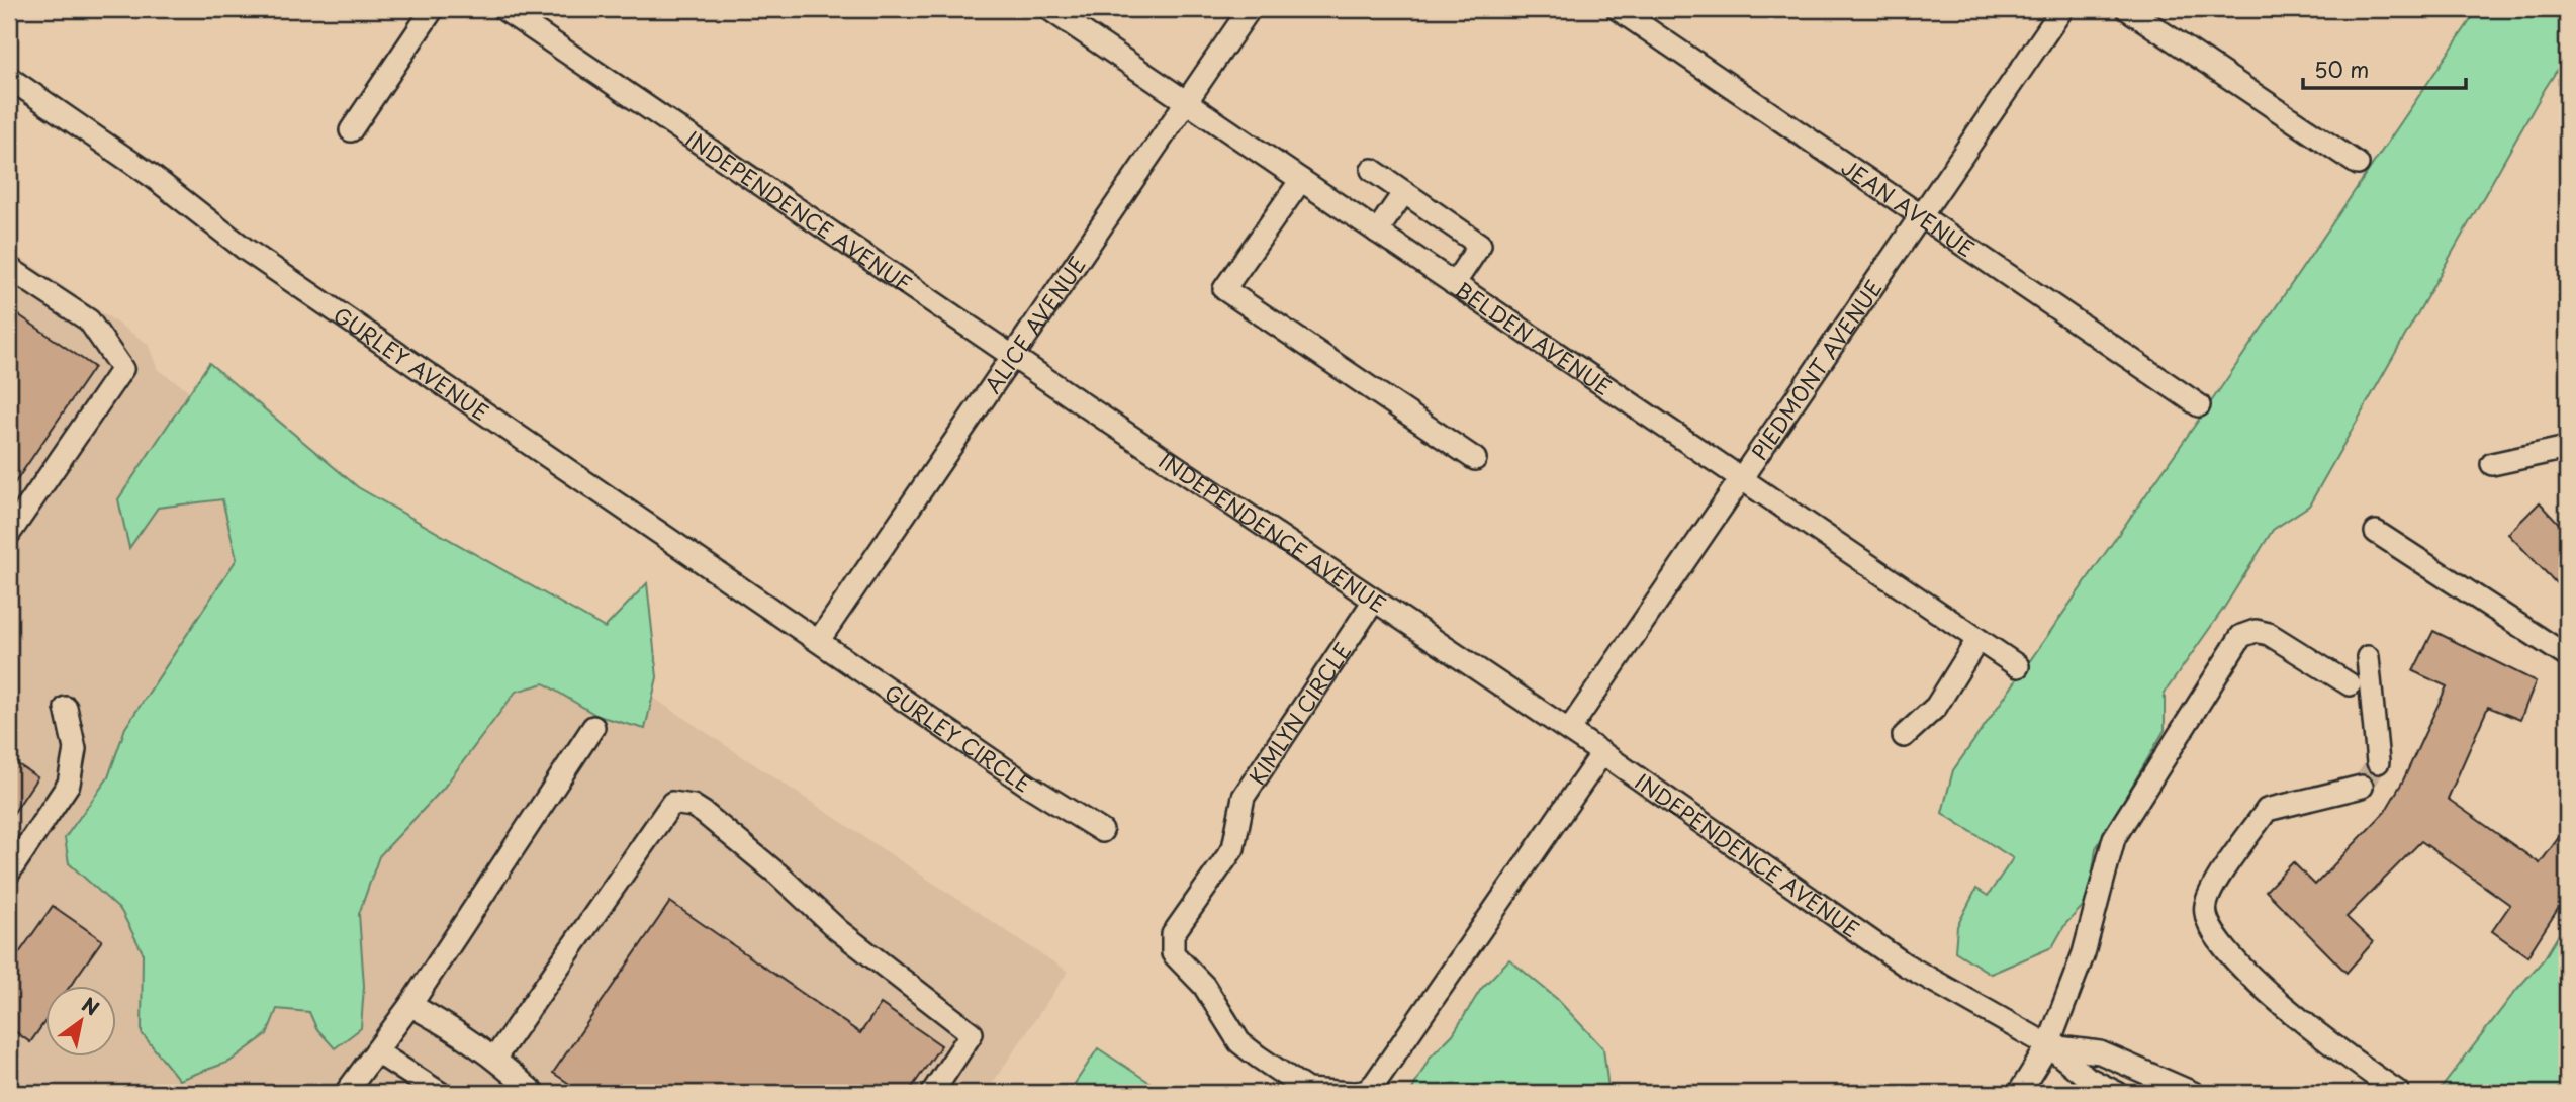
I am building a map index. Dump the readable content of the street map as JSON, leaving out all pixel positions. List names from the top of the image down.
{
  "streets": {
    "street": [
      "JEAN AVENUE",
      "INDEPENDENCE AVENUE",
      "ALICE AVENUE",
      "BELDEN AVENUE",
      "GURLEY AVENUE",
      "PIEDMONT AVENUE",
      "KIMLYN CIRCLE",
      "GURLEY CIRCLE"
    ]
  },
  "crossings": [
    ["JEAN AVENUE", "PIEDMONT AVENUE"],
    ["INDEPENDENCE AVENUE", "ALICE AVENUE"],
    ["INDEPENDENCE AVENUE", "PIEDMONT AVENUE"],
    ["INDEPENDENCE AVENUE", "KIMLYN CIRCLE"],
    ["ALICE AVENUE", "BELDEN AVENUE"],
    ["ALICE AVENUE", "GURLEY AVENUE"],
    ["ALICE AVENUE", "GURLEY CIRCLE"],
    ["BELDEN AVENUE", "PIEDMONT AVENUE"],
    ["GURLEY AVENUE", "GURLEY CIRCLE"]
  ],
  "scale_bar": "50 m",
  "north": "top right"
}
